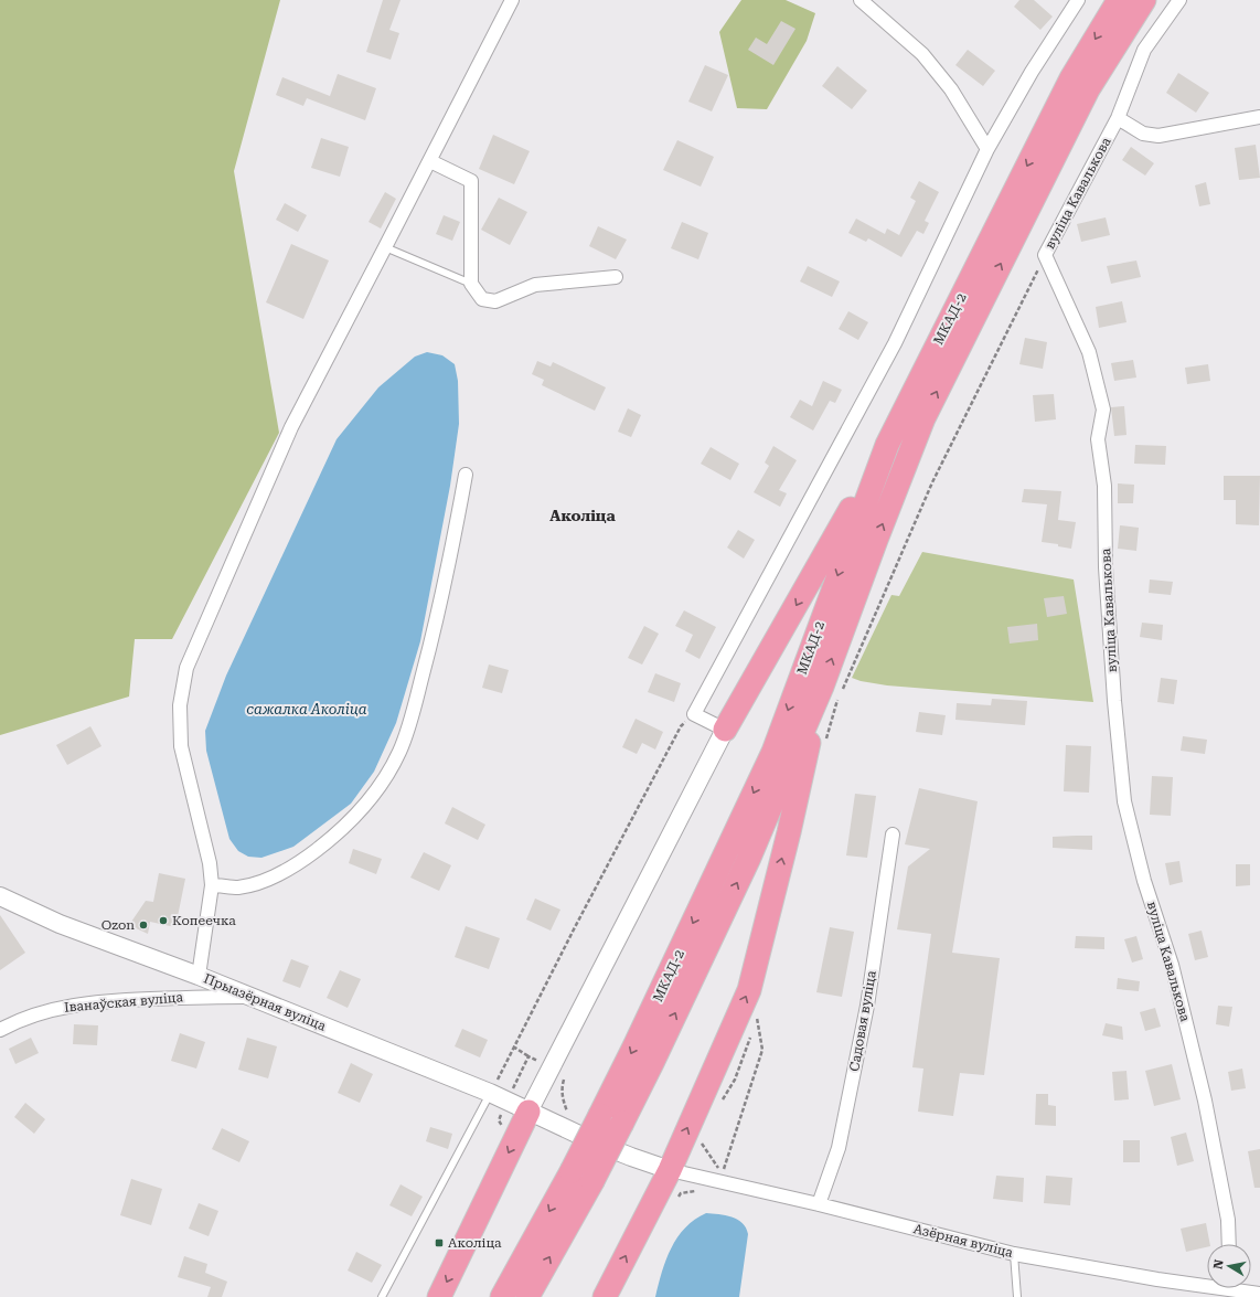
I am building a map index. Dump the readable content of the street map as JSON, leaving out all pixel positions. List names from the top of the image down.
{
  "streets": {
    "highway": ["МКАД-2"],
    "street": [
      "вуліца Кавалькова",
      "Іванаўская вуліца",
      "Прыазёрная вуліца",
      "Садовая вуліца",
      "Азёрная вуліца"
    ]
  },
  "crossings": [
    ["Іванаўская вуліца", "Прыазёрная вуліца"],
    ["Прыазёрная вуліца", "Азёрная вуліца"],
    ["Садовая вуліца", "Азёрная вуліца"]
  ],
  "districts": ["Аколіца"],
  "water": ["сажалка Аколіца"],
  "places": {
    "other": ["Копеечка", "Ozon"],
    "transit": ["Аколіца"]
  },
  "north": "left"
}
